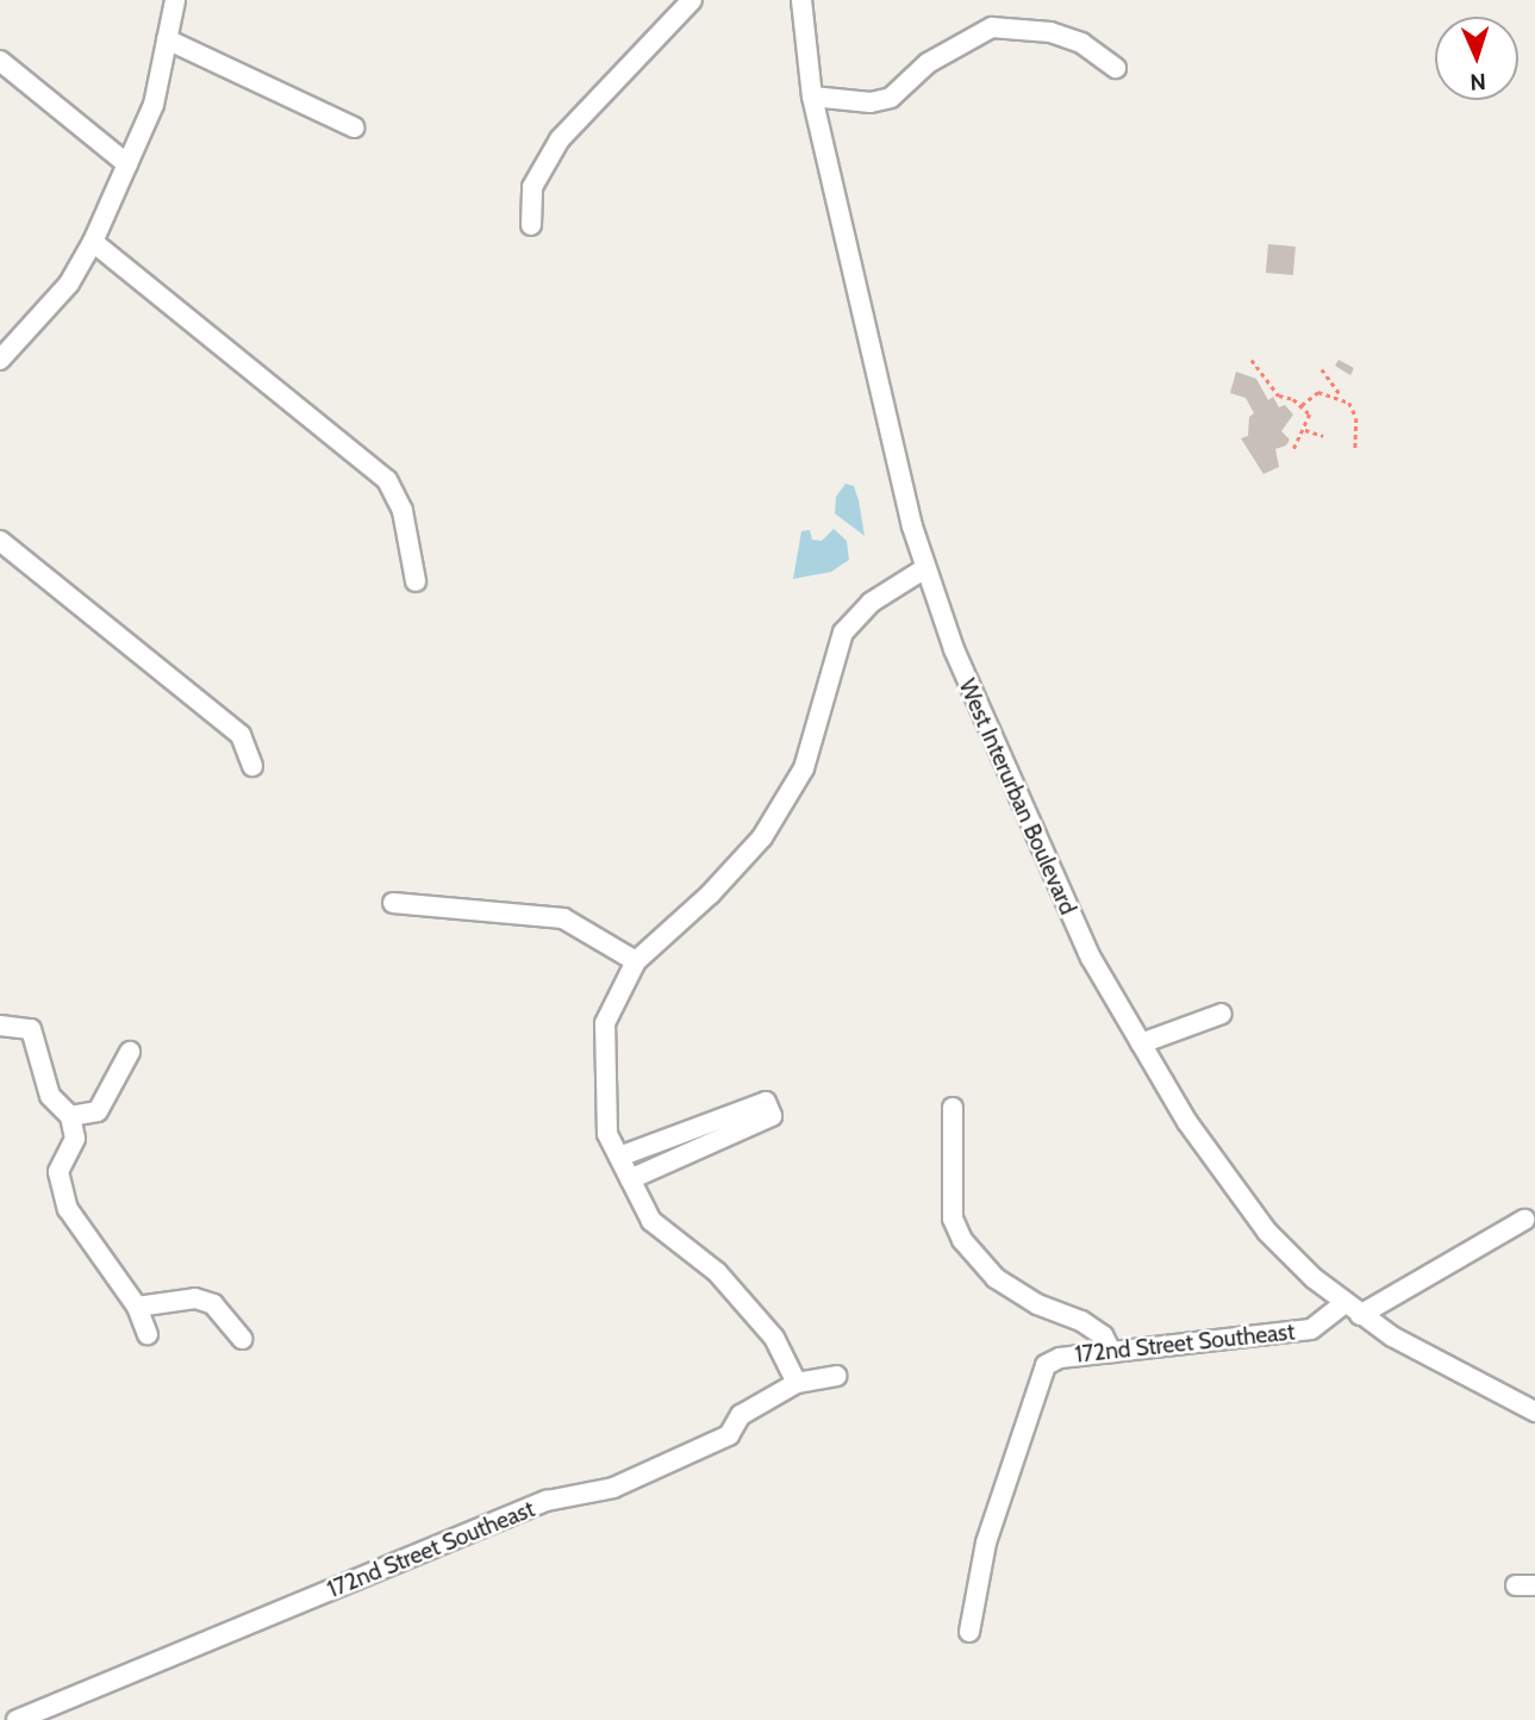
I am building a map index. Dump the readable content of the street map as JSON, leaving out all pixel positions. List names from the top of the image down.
{
  "streets": {
    "street": ["West Interurban Boulevard", "172nd Street Southeast"]
  },
  "crossings": [
    ["West Interurban Boulevard", "172nd Street Southeast"]
  ],
  "north": "bottom"
}
